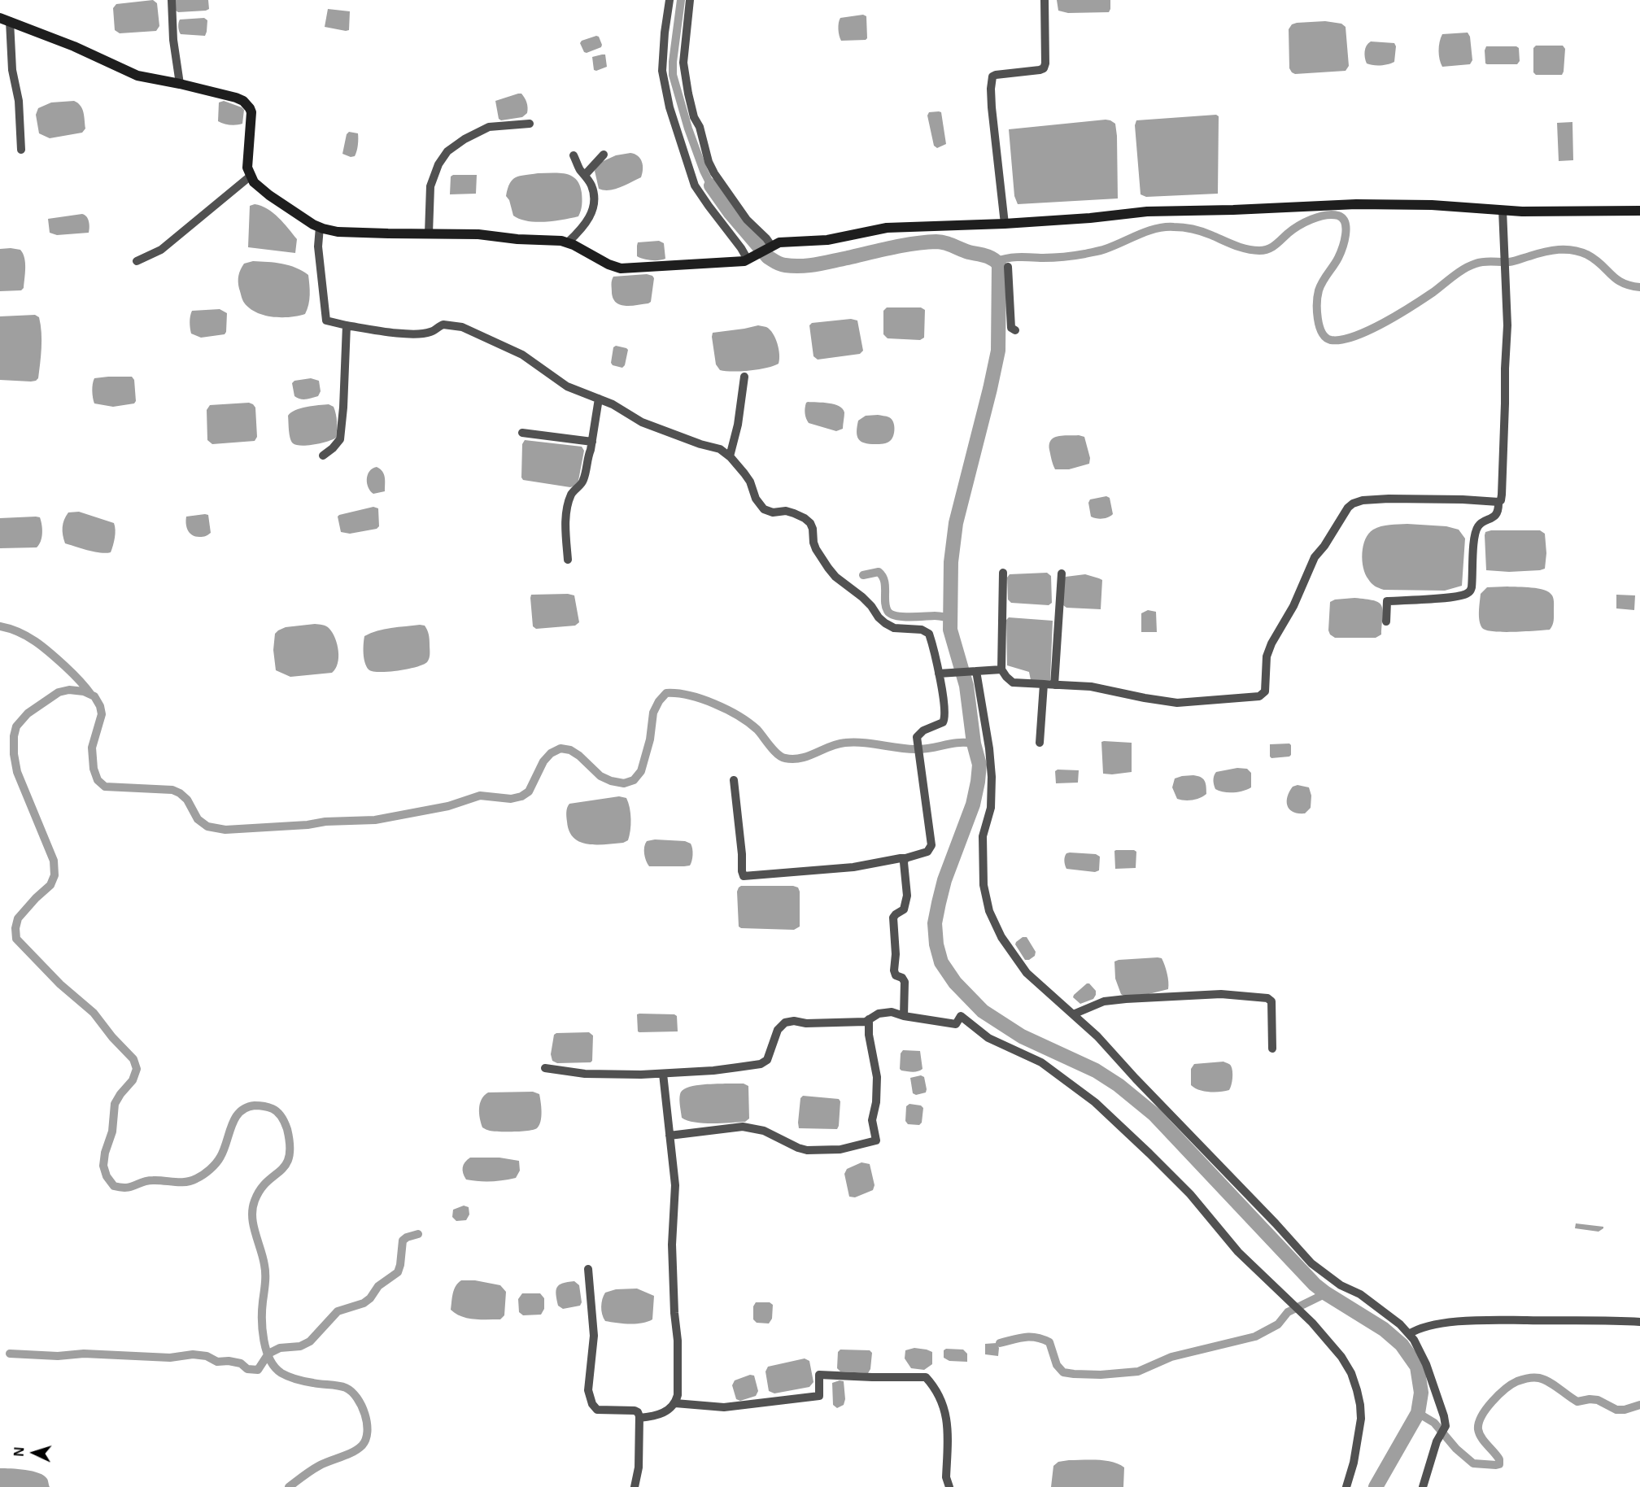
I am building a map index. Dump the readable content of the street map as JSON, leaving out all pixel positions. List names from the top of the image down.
{
  "north": "left"
}
